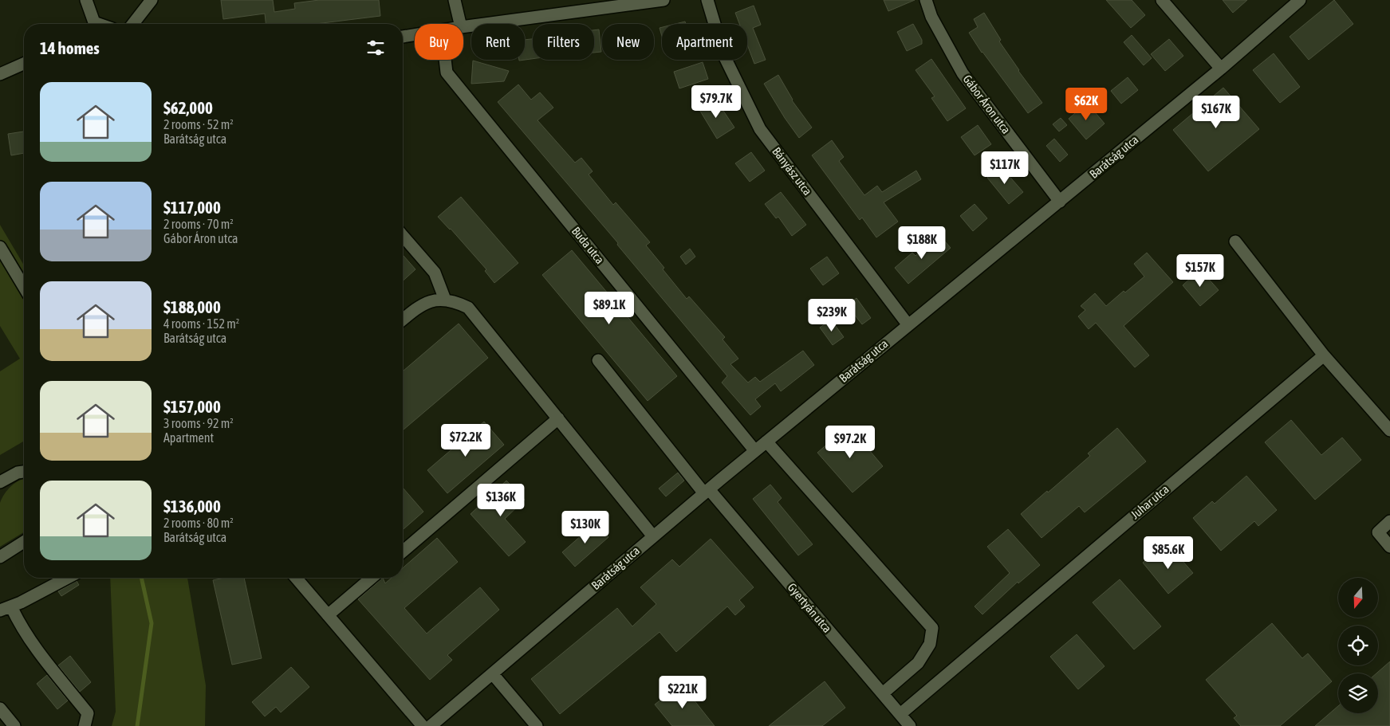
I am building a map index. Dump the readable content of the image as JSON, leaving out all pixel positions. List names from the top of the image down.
{
  "streets": {
    "street": [
      "Gábor Áron utca",
      "Barátság utca",
      "Bányász utca",
      "Buda utca",
      "Juhar utca",
      "Gyertyán utca"
    ]
  },
  "crossings": [
    ["Gábor Áron utca", "Barátság utca"],
    ["Barátság utca", "Bányász utca"],
    ["Barátság utca", "Buda utca"],
    ["Barátság utca", "Gyertyán utca"],
    ["Juhar utca", "Gyertyán utca"]
  ],
  "north": "bottom",
  "page": {
    "chip": [
      "Buy",
      "Rent",
      "Filters",
      "New",
      "Apartment"
    ],
    "heading": "14 homes",
    "list": [
      {
        "name": "$62,000",
        "note": "2 rooms · 52 m² · Barátság utca"
      },
      {
        "name": "$117,000",
        "note": "2 rooms · 70 m² · Gábor Áron utca"
      },
      {
        "name": "$188,000",
        "note": "4 rooms · 152 m² · Barátság utca"
      },
      {
        "name": "$157,000",
        "note": "3 rooms · 92 m² · Apartment"
      },
      {
        "name": "$136,000",
        "note": "2 rooms · 80 m² · Barátság utca"
      }
    ],
    "price": [
      "$79.7K",
      "$62K",
      "$167K",
      "$117K",
      "$188K",
      "$157K",
      "$89.1K",
      "$239K",
      "$72.2K",
      "$97.2K",
      "$136K",
      "$130K",
      "$85.6K",
      "$221K"
    ]
  }
}
